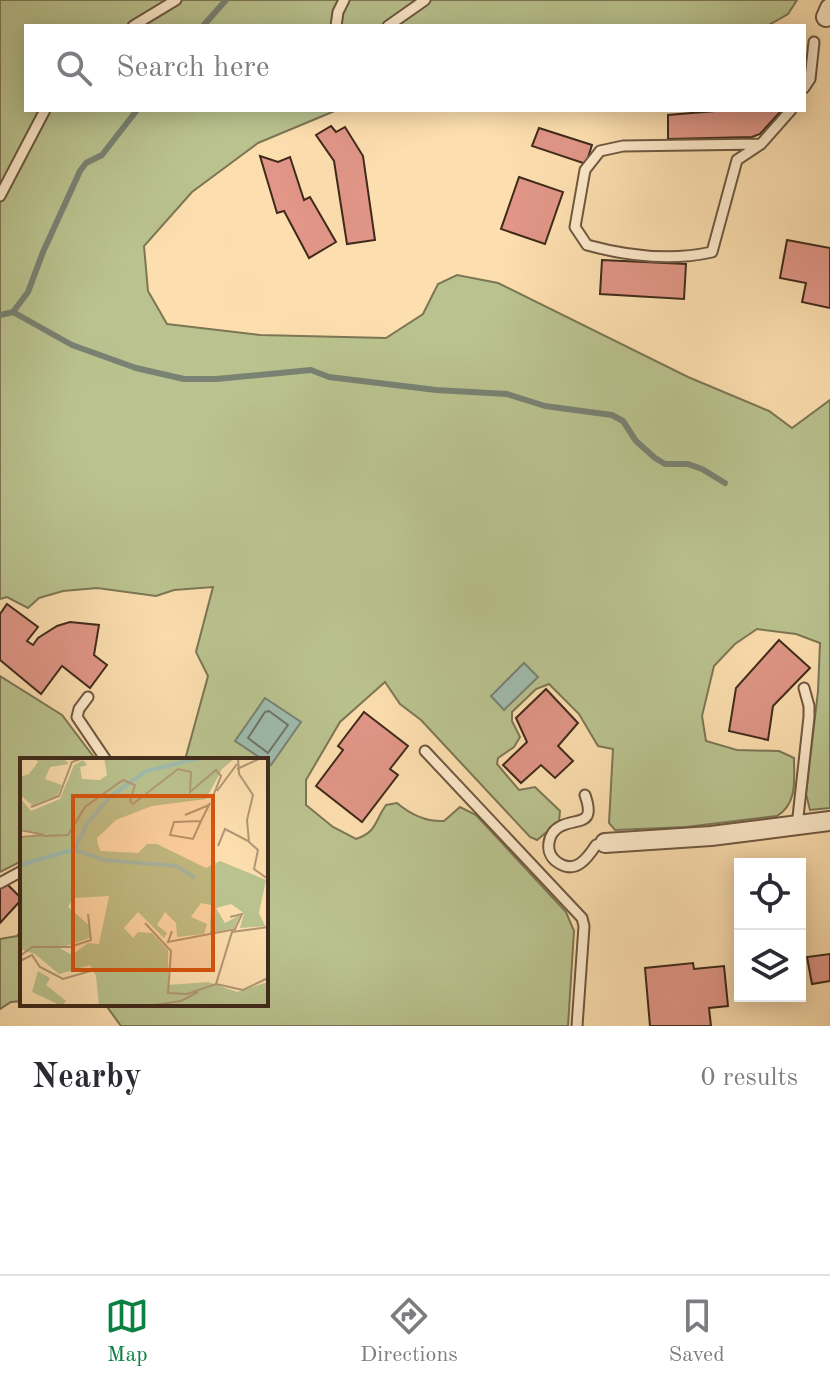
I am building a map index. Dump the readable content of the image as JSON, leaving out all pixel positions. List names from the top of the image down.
{
  "page": {
    "search": "Search here",
    "heading": ["Nearby", "0 results"],
    "nav": ["Map", "Directions", "Saved"]
  }
}
